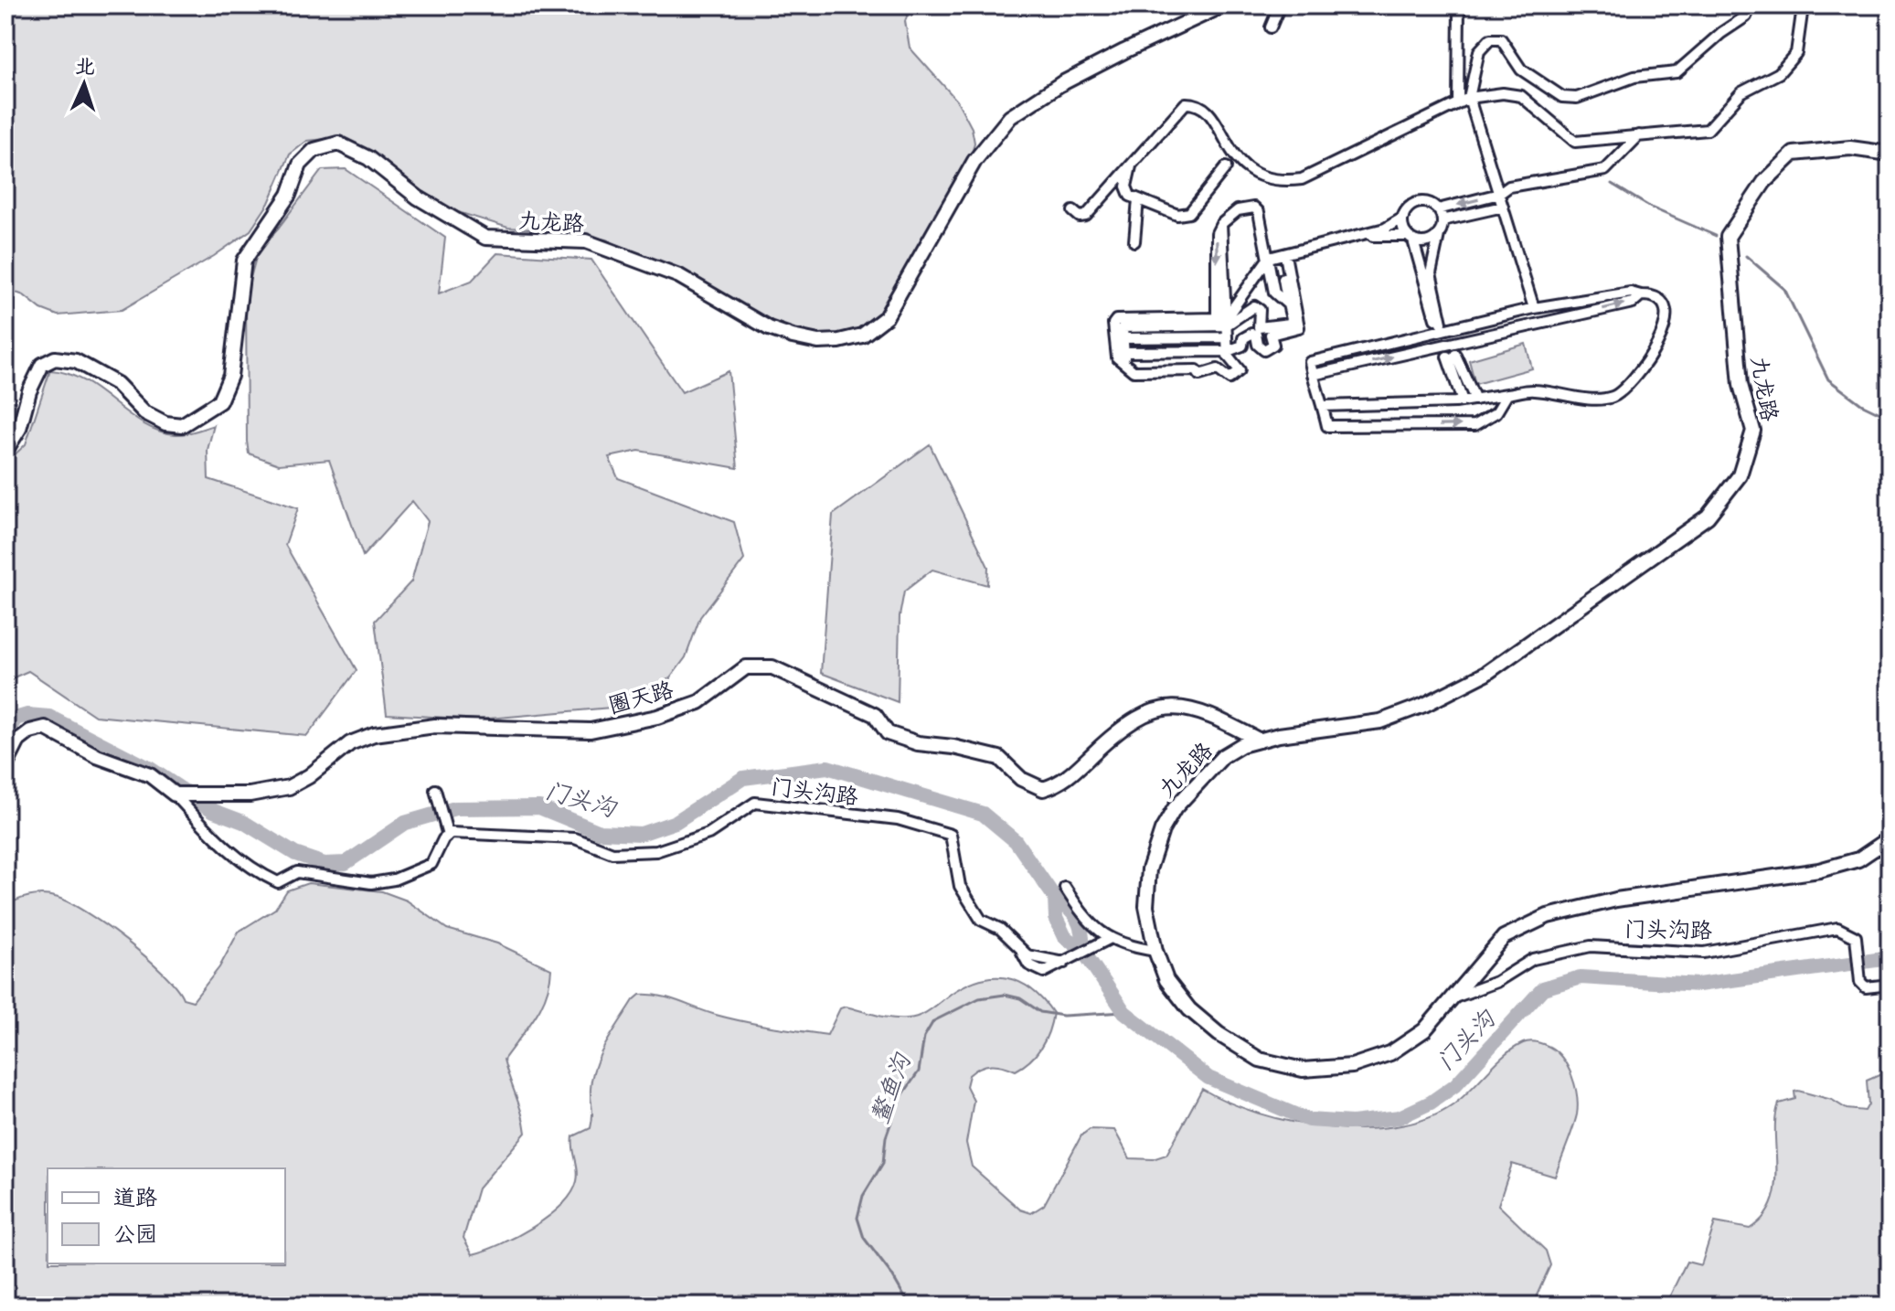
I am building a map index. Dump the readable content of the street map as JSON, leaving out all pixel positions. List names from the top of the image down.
{
  "streets": {
    "street": ["九龙路", "圈天路", "门头沟路"]
  },
  "crossings": [
    ["九龙路", "圈天路"],
    ["九龙路", "门头沟路"]
  ],
  "water": ["门头沟", "鳌鱼沟"],
  "legend": ["道路", "公园"],
  "north": "top"
}
